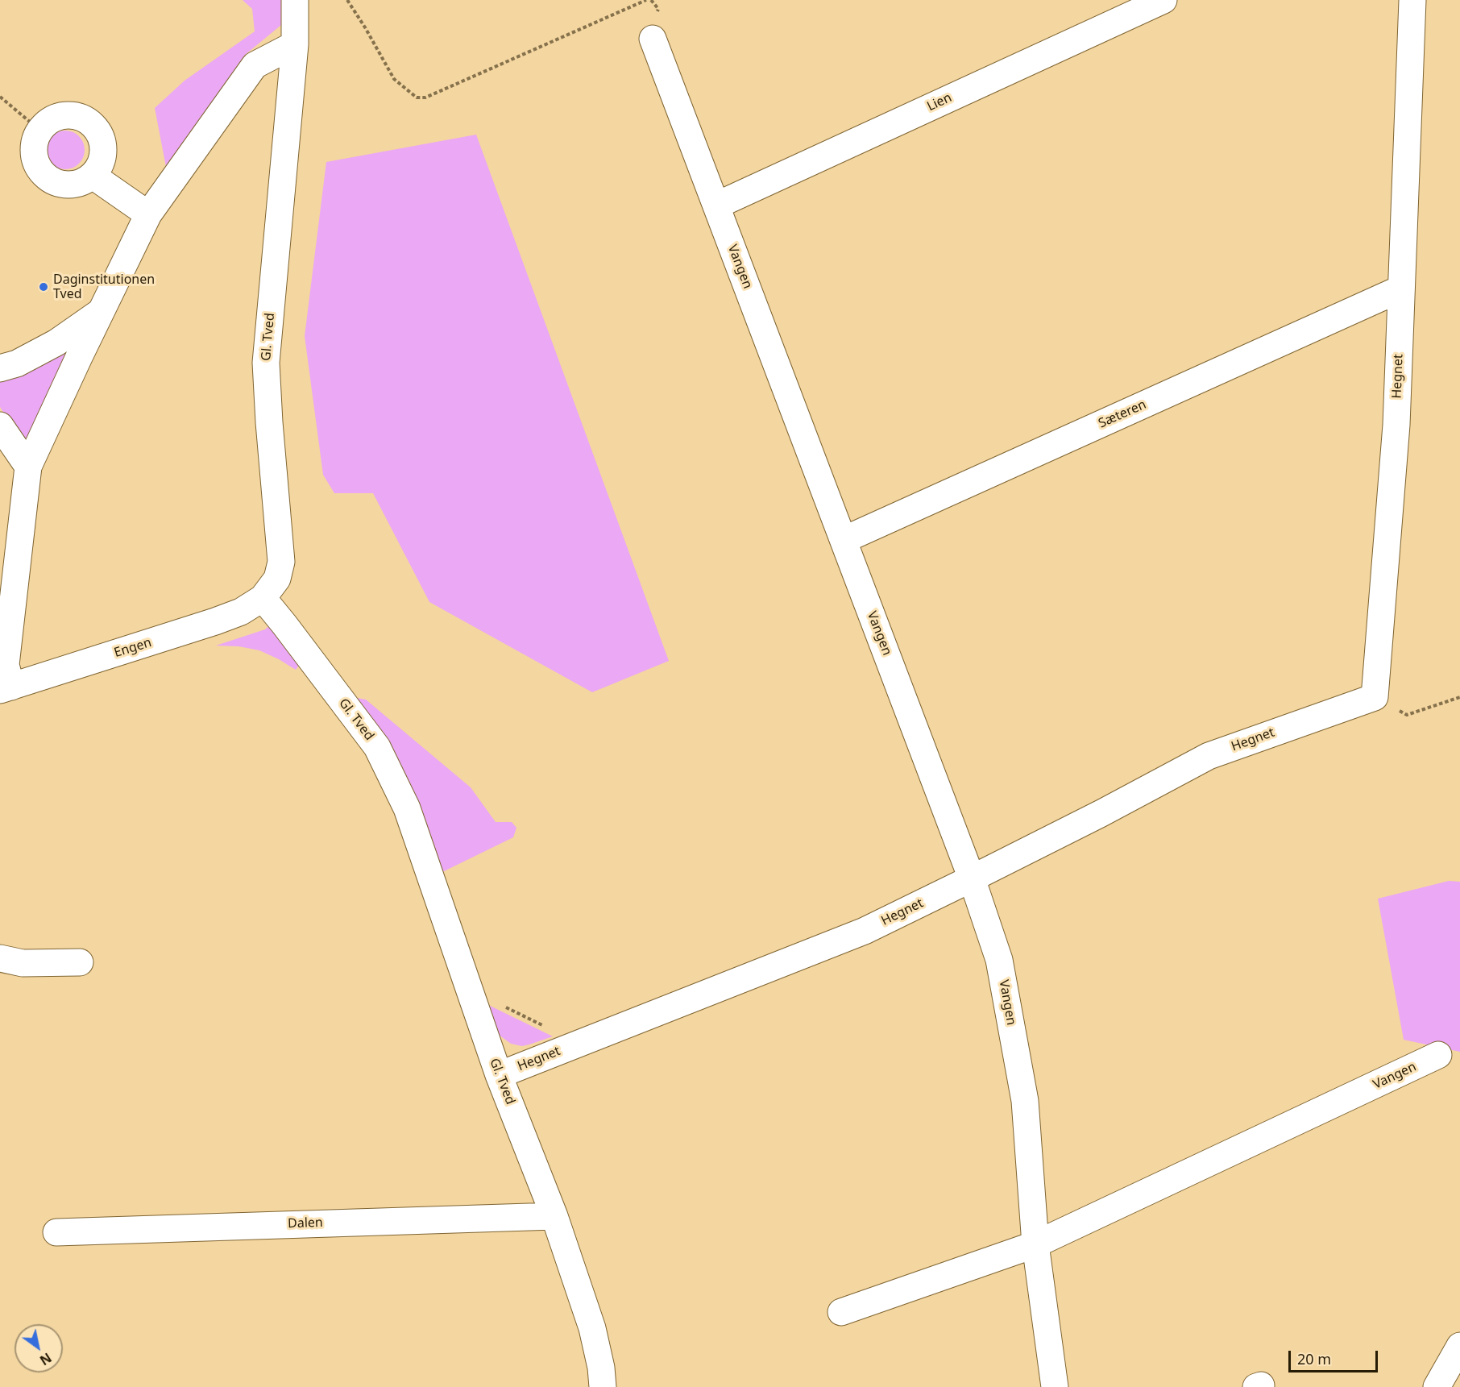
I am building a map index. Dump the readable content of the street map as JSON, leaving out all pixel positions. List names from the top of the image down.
{
  "streets": {
    "street": [
      "Lien",
      "Vangen",
      "Gl. Tved",
      "Hegnet",
      "Sæteren",
      "Engen",
      "Dalen"
    ]
  },
  "crossings": [
    ["Lien", "Vangen"],
    ["Vangen", "Hegnet"],
    ["Vangen", "Sæteren"],
    ["Gl. Tved", "Hegnet"],
    ["Gl. Tved", "Engen"],
    ["Gl. Tved", "Dalen"],
    ["Hegnet", "Sæteren"]
  ],
  "places": ["Daginstitutionen Tved"],
  "scale_bar": "20 m",
  "north": "bottom right"
}
